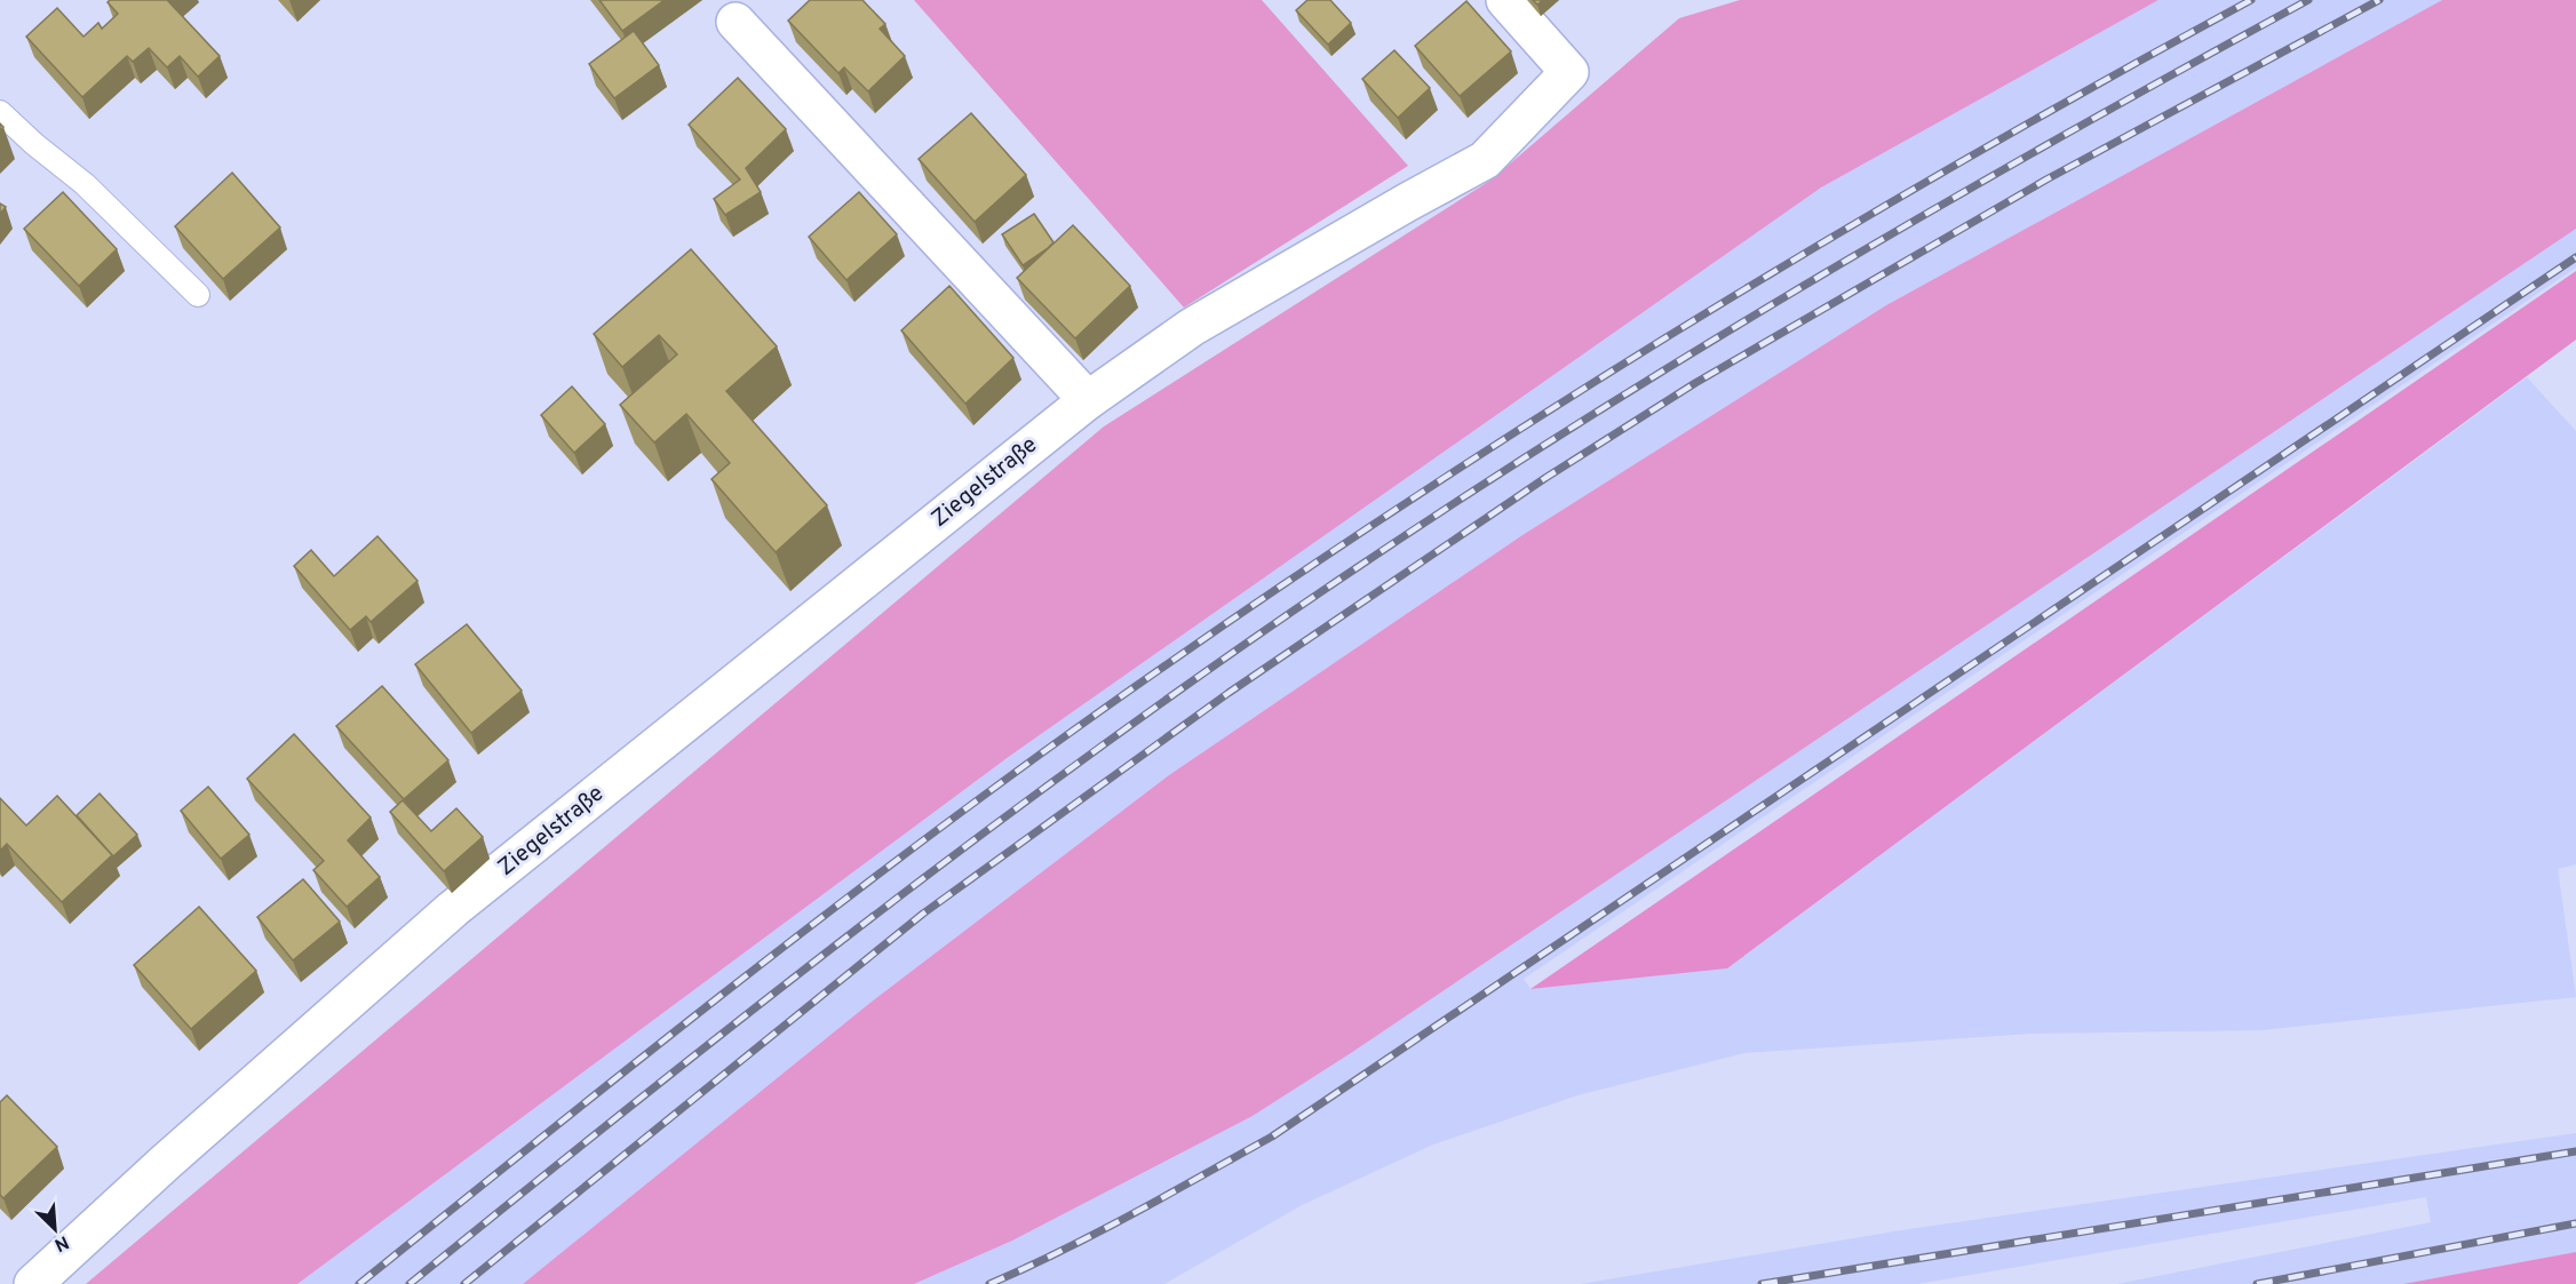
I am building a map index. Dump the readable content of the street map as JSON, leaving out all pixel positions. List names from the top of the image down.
{
  "streets": {
    "street": ["Ziegelstraße"]
  },
  "north": "bottom right"
}
